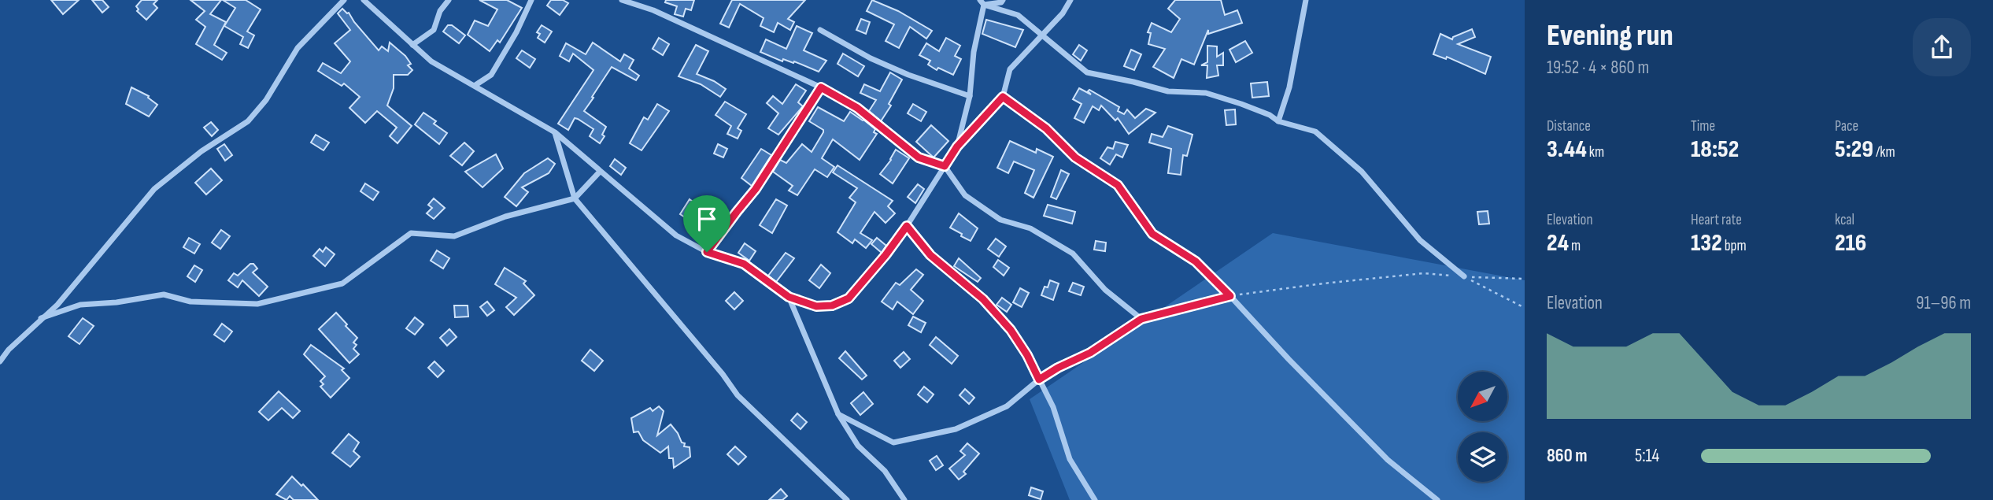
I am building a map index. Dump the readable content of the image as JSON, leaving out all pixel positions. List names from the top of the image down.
{
  "north": "bottom left",
  "page": {
    "heading": ["Evening run", "19:52 · 4 × 860 m"],
    "stats": [
      ["Distance", "3.44 km"],
      ["Time", "18:52"],
      ["Pace", "5:29 /km"],
      ["Elevation", "24 m"],
      ["Heart rate", "132 bpm"],
      ["kcal", "216"]
    ],
    "chart": ["Elevation", "91–96 m"],
    "list": [
      {
        "name": "860 m",
        "note": "5:14"
      }
    ]
  }
}
